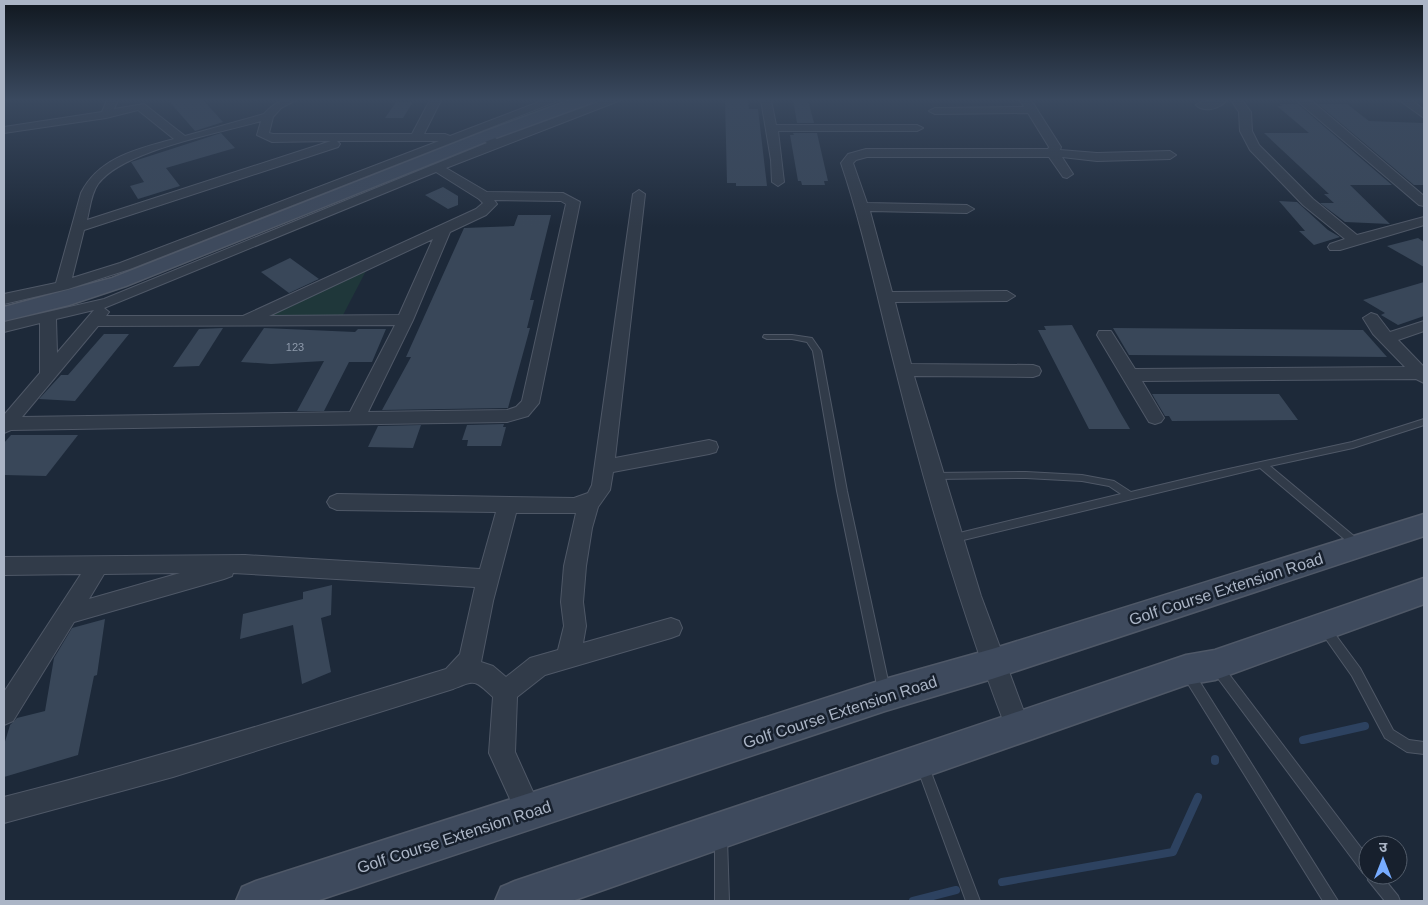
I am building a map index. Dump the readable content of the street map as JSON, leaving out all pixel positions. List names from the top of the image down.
{
  "streets": {
    "main road": ["Golf Course Extension Road"]
  },
  "house_numbers": ["123"],
  "north": "top"
}
